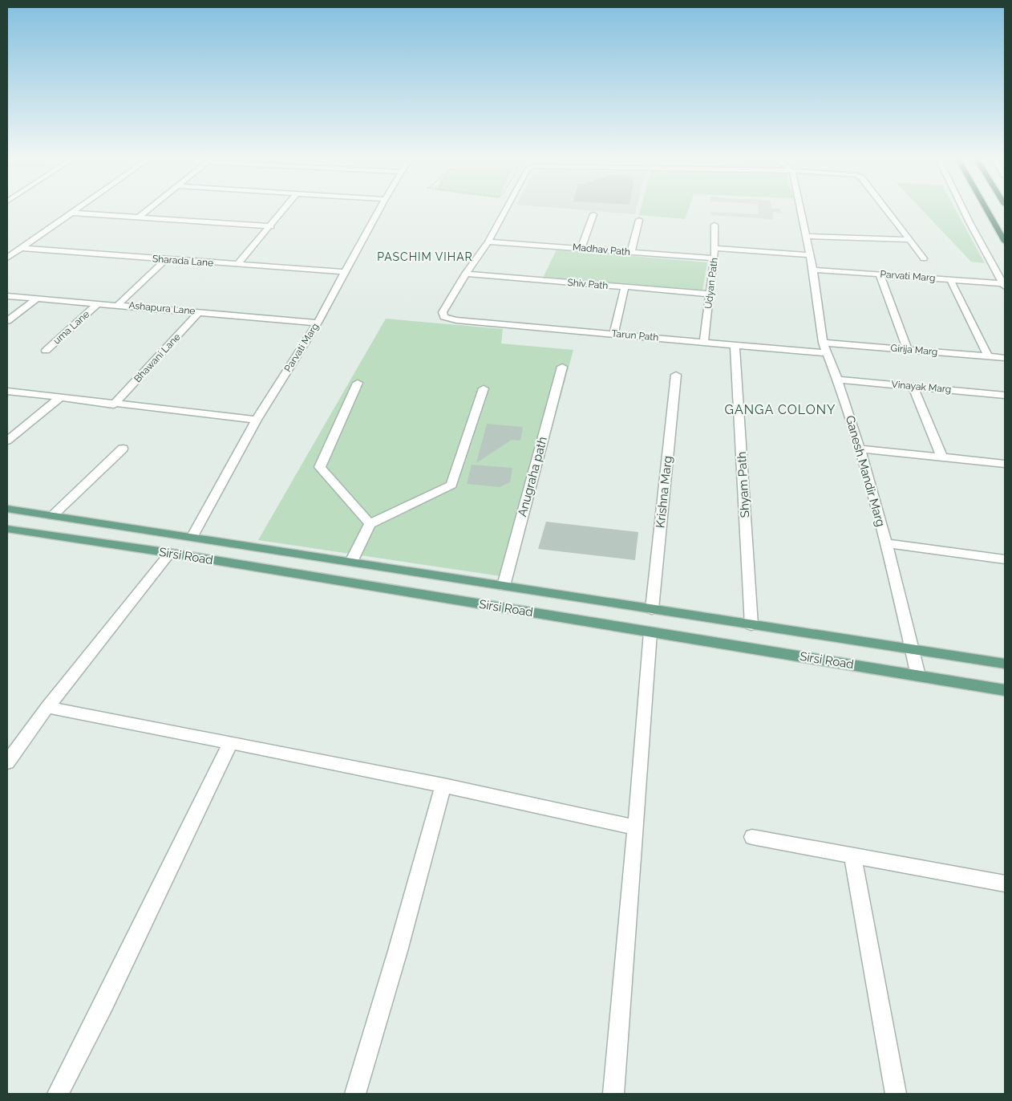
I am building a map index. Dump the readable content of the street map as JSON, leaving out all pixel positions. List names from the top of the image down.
{
  "streets": {
    "main road": ["Sirsi Road"],
    "street": [
      "Madhav Path",
      "Sharada Lane",
      "Parvati Marg",
      "Udyan Path",
      "Shiv Path",
      "Ashapura Lane",
      "uma Lane",
      "Tarun Path",
      "Girija Marg",
      "Bhawani Lane",
      "Vinayak Marg",
      "Ganesh Mandir Marg",
      "Anugraha path",
      "Shyam Path",
      "Krishna Marg"
    ]
  },
  "crossings": [
    ["Madhav Path", "Udyan Path"],
    ["Sharada Lane", "Parvati Marg"],
    ["Parvati Marg", "Ashapura Lane"],
    ["Parvati Marg", "Ganesh Mandir Marg"],
    ["Parvati Marg", "Sirsi Road"],
    ["Udyan Path", "Shiv Path"],
    ["Udyan Path", "Tarun Path"],
    ["Shiv Path", "Tarun Path"],
    ["Ashapura Lane", "uma Lane"],
    ["Ashapura Lane", "Bhawani Lane"],
    ["Tarun Path", "Ganesh Mandir Marg"],
    ["Tarun Path", "Shyam Path"],
    ["Girija Marg", "Ganesh Mandir Marg"],
    ["Vinayak Marg", "Ganesh Mandir Marg"],
    ["Ganesh Mandir Marg", "Sirsi Road"],
    ["Anugraha path", "Sirsi Road"],
    ["Shyam Path", "Sirsi Road"],
    ["Krishna Marg", "Sirsi Road"]
  ],
  "districts": ["PASCHIM VIHAR", "GANGA COLONY"]
}
